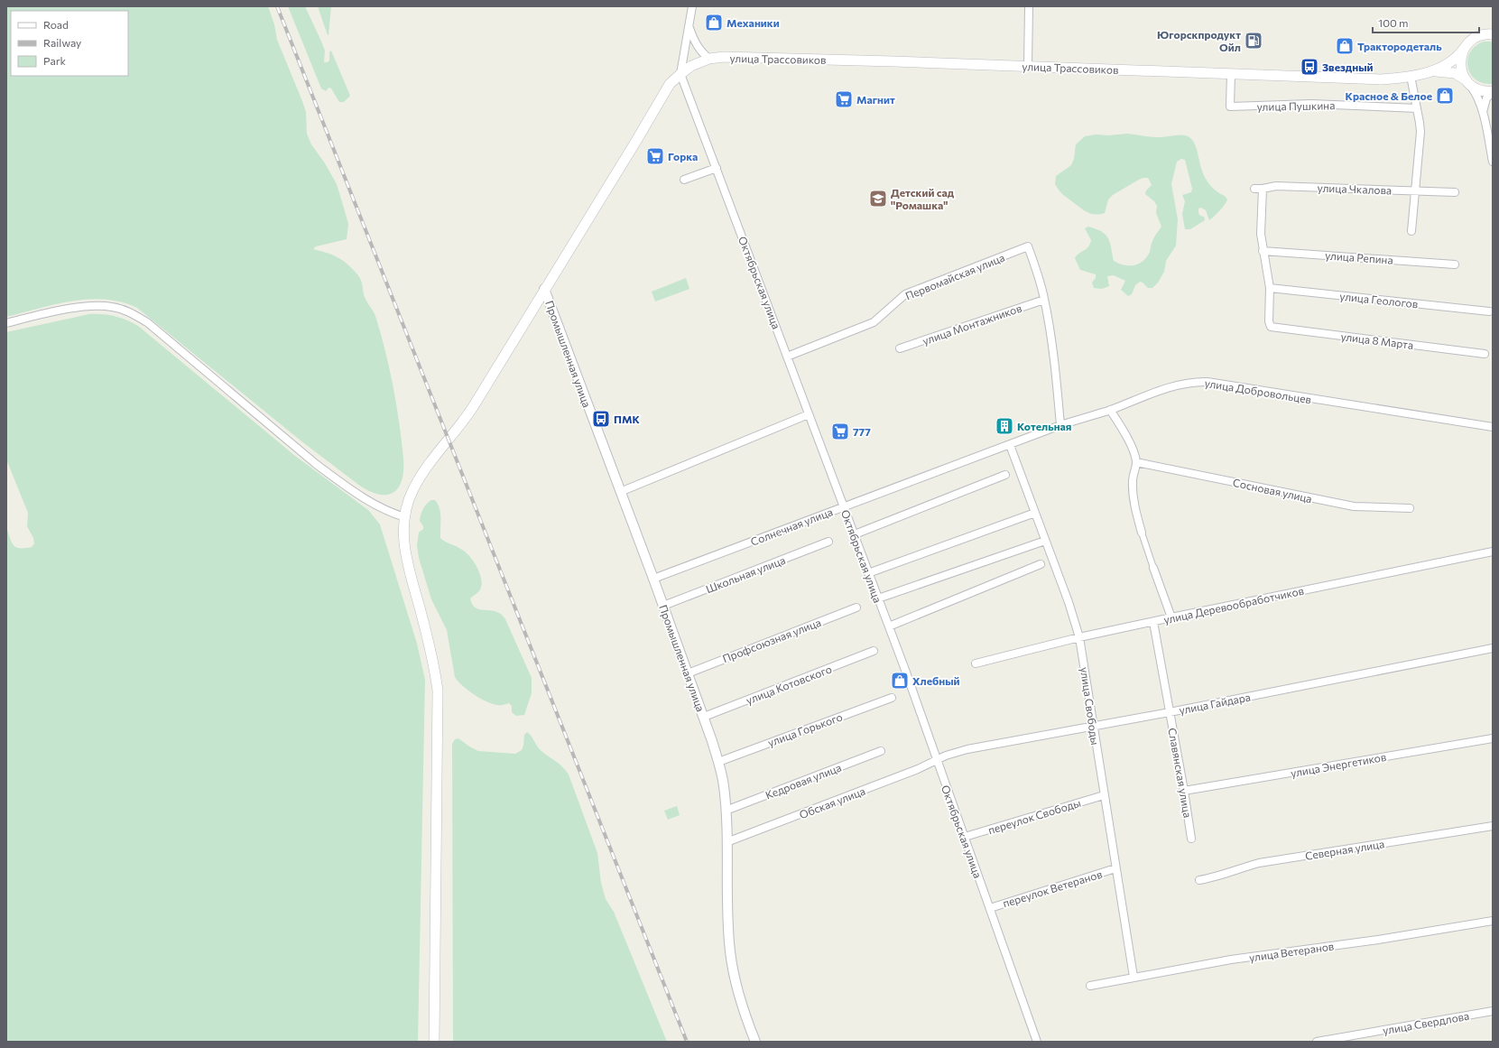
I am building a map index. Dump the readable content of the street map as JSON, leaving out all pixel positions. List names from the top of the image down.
{
  "streets": {
    "main road": ["улица Трассовиков"],
    "street": [
      "улица Пушкина",
      "улица Чкалова",
      "улица Репина",
      "Первомайская улица",
      "Октябрьская улица",
      "улица Геологов",
      "улица Монтажников",
      "улица 8 Марта",
      "Промышленная улица",
      "улица Добровольцев",
      "Сосновая улица",
      "Солнечная улица",
      "Школьная улица",
      "улица Деревообработчиков",
      "Профсоюзная улица",
      "улица Котовского",
      "улица Гайдара",
      "улица Свободы",
      "улица Горького",
      "улица Энергетиков",
      "Славянская улица",
      "Кедровая улица",
      "Обская улица",
      "переулок Свободы",
      "Северная улица",
      "переулок Ветеранов",
      "улица Ветеранов",
      "улица Свердлова"
    ]
  },
  "crossings": [
    ["улица Трассовиков", "улица Пушкина"],
    ["улица Трассовиков", "Октябрьская улица"],
    ["улица Трассовиков", "Промышленная улица"],
    ["улица Чкалова", "улица Репина"],
    ["Первомайская улица", "Октябрьская улица"],
    ["Первомайская улица", "улица Монтажников"],
    ["Октябрьская улица", "Солнечная улица"],
    ["Октябрьская улица", "улица Гайдара"],
    ["Октябрьская улица", "Обская улица"],
    ["Октябрьская улица", "переулок Свободы"],
    ["Октябрьская улица", "переулок Ветеранов"],
    ["улица Геологов", "улица 8 Марта"],
    ["Промышленная улица", "Солнечная улица"],
    ["Промышленная улица", "Школьная улица"],
    ["Промышленная улица", "Профсоюзная улица"],
    ["Промышленная улица", "улица Котовского"],
    ["Промышленная улица", "улица Горького"],
    ["Промышленная улица", "Кедровая улица"],
    ["Промышленная улица", "Обская улица"],
    ["улица Добровольцев", "Солнечная улица"],
    ["улица Добровольцев", "улица Свободы"],
    ["Солнечная улица", "улица Свободы"],
    ["улица Деревообработчиков", "улица Свободы"],
    ["улица Деревообработчиков", "Славянская улица"],
    ["улица Гайдара", "улица Свободы"],
    ["улица Гайдара", "Славянская улица"],
    ["улица Гайдара", "Обская улица"],
    ["улица Свободы", "переулок Свободы"],
    ["улица Свободы", "переулок Ветеранов"],
    ["улица Свободы", "улица Ветеранов"],
    ["улица Энергетиков", "Славянская улица"]
  ],
  "places": {
    "shop": [
      "Механики",
      "Трактородеталь",
      "Красное & Белое",
      "Хлебный"
    ],
    "fuel station": ["Югорскпродукт Ойл"],
    "bus stop": ["Звездный", "ПМК"],
    "supermarket": ["Магнит", "Горка", "777"],
    "school or university": ["Детский сад \"Ромашка\""],
    "building": ["Котельная"]
  },
  "legend": ["Road", "Railway", "Park"],
  "scale_bar": "100 m"
}
